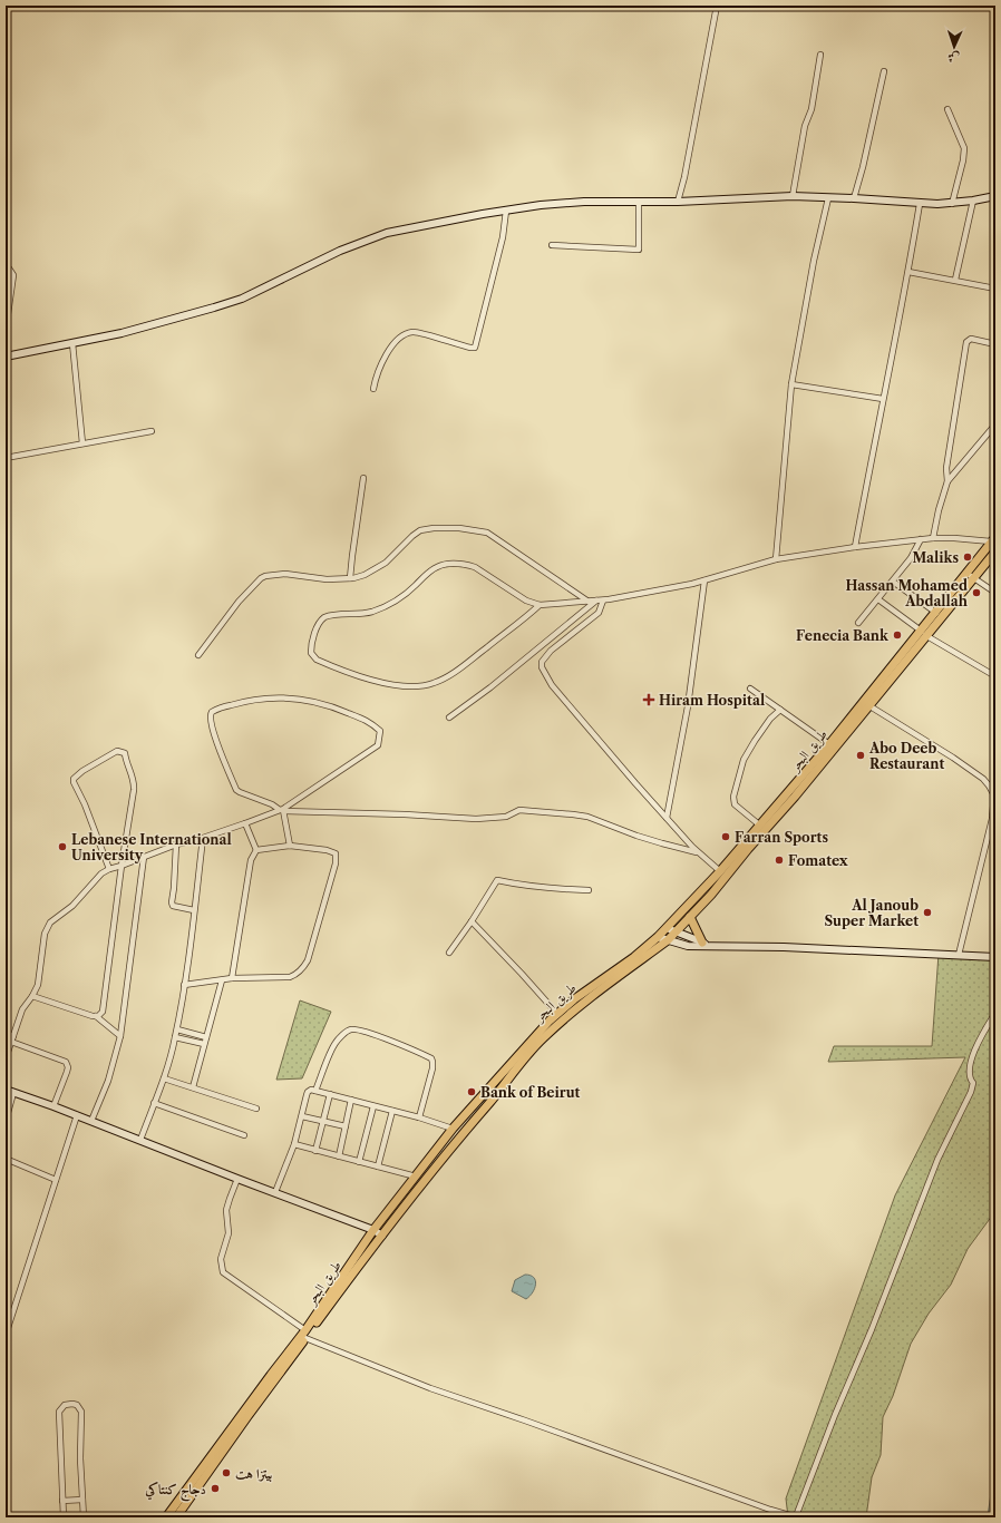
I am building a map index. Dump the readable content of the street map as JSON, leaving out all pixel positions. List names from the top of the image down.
{
  "streets": {
    "highway": ["طريق البحر"]
  },
  "places": {
    "other": [
      "Maliks",
      "Hassan Mohamed Abdallah",
      "Fenecia Bank",
      "Abo Deeb Restaurant",
      "Farran Sports",
      "Lebanese International University",
      "Fomatex",
      "Al Janoub Super Market",
      "Bank of Beirut",
      "بيتزا هت",
      "دجاج كنتاكي"
    ],
    "health": ["Hiram Hospital"]
  },
  "north": "bottom"
}
